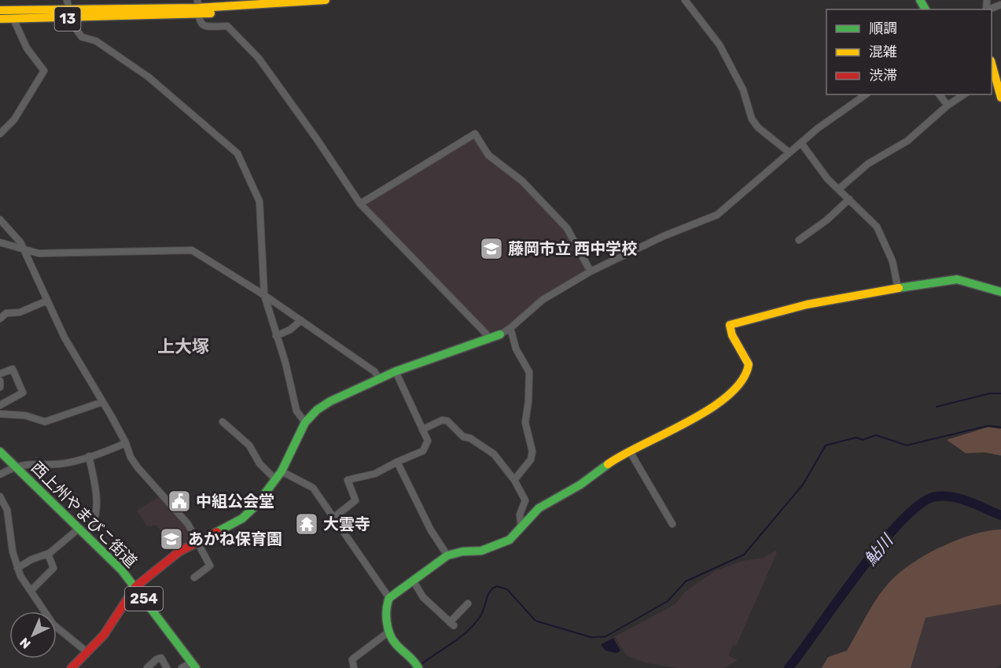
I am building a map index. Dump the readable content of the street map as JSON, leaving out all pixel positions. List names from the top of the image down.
{
  "streets": {
    "main road": ["13", "西上州やまびこ街道", "254"]
  },
  "districts": ["上大塚"],
  "water": ["鮎川"],
  "places": {
    "school or university": ["藤岡市立 西中学校", "あかね保育園"],
    "public building": ["中組公会堂"],
    "temple": ["大雲寺"]
  },
  "legend": ["順調", "混雑", "渋滞"],
  "north": "bottom left"
}
